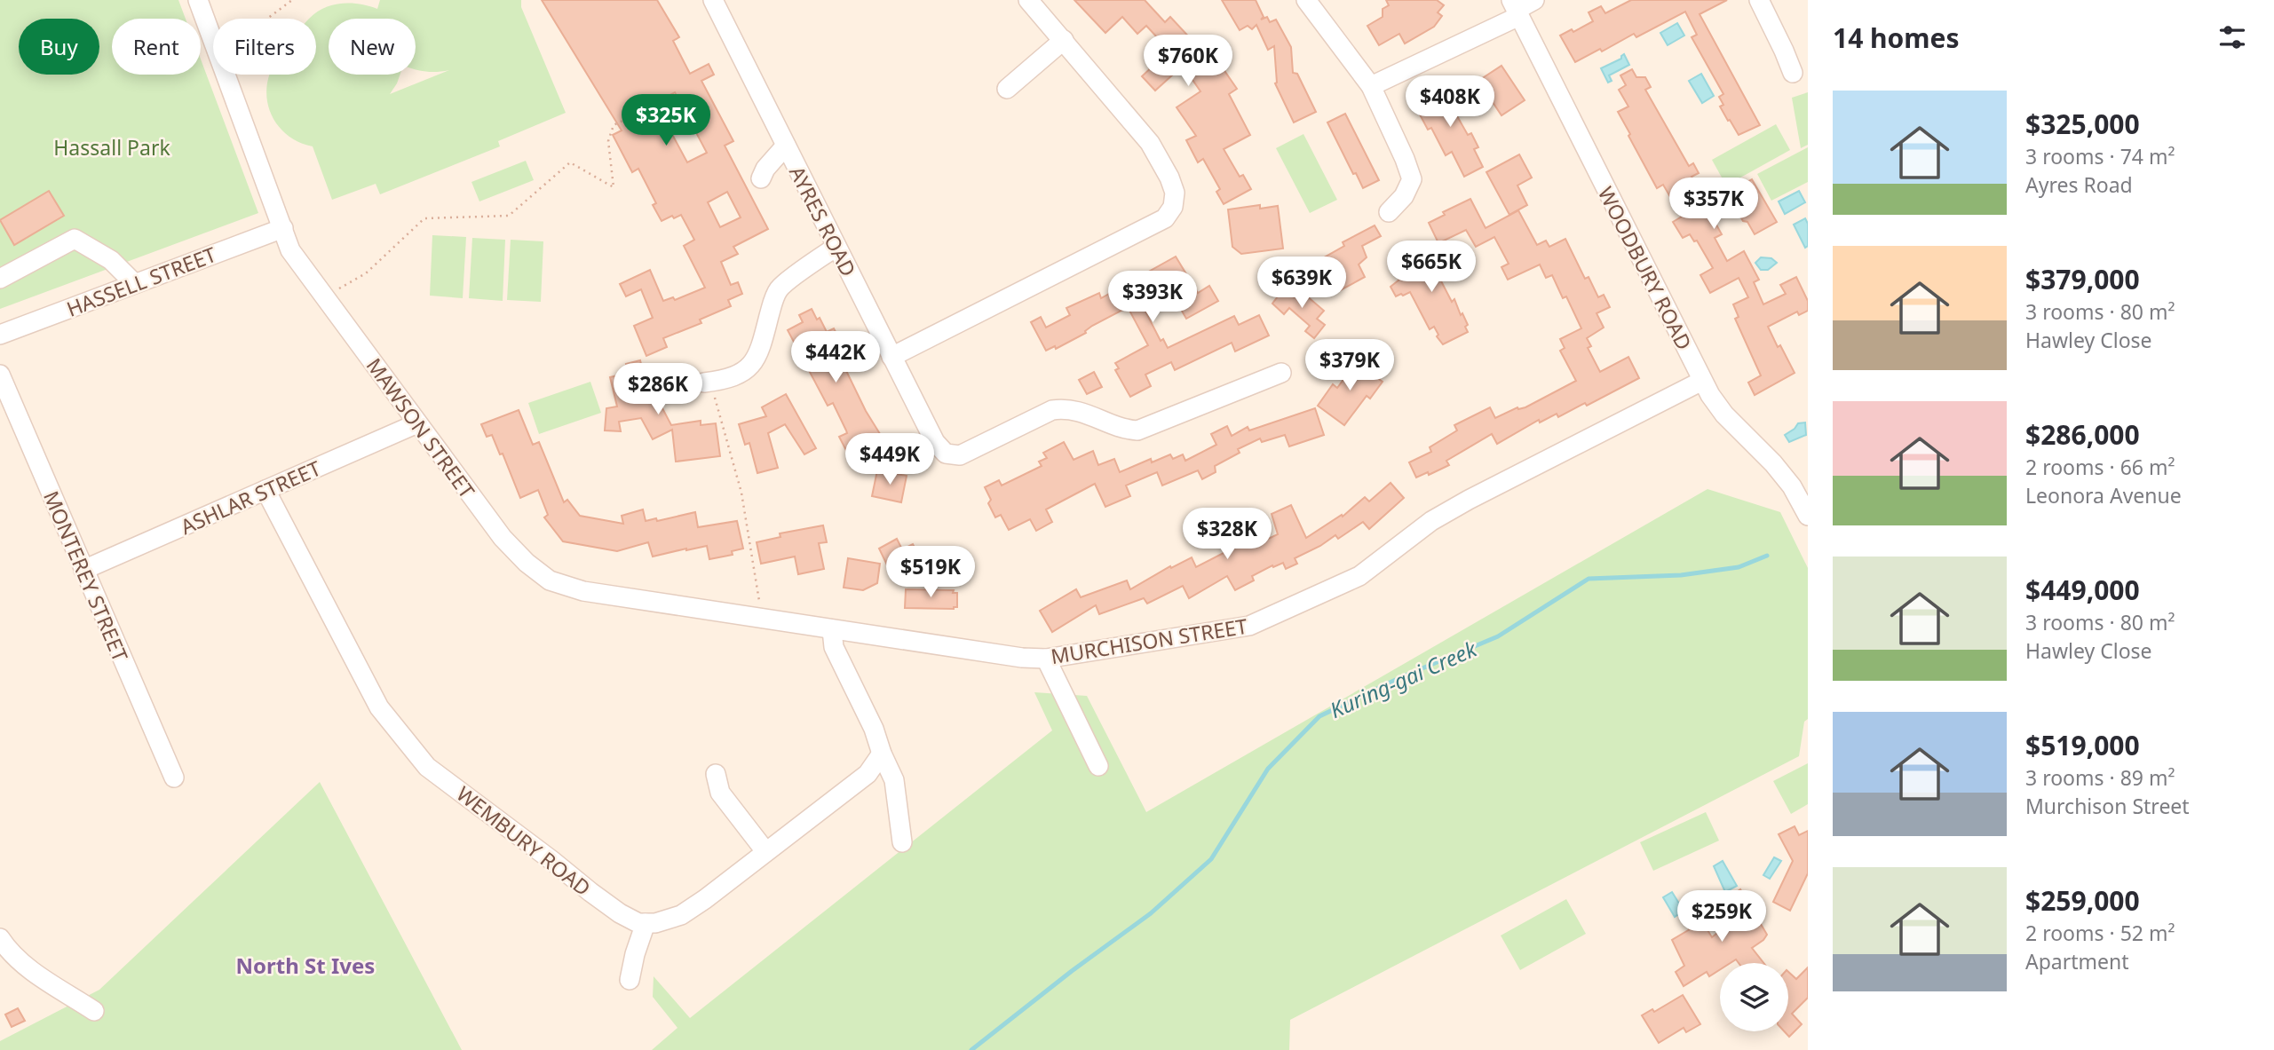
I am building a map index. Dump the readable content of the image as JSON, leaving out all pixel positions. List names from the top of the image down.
{
  "streets": {
    "street": [
      "AYRES ROAD",
      "WOODBURY ROAD",
      "HASSELL STREET",
      "MAWSON STREET",
      "ASHLAR STREET",
      "MONTEREY STREET",
      "MURCHISON STREET",
      "WEMBURY ROAD"
    ]
  },
  "crossings": [
    ["WOODBURY ROAD", "MURCHISON STREET"],
    ["HASSELL STREET", "MAWSON STREET"],
    ["MAWSON STREET", "ASHLAR STREET"],
    ["MAWSON STREET", "MURCHISON STREET"],
    ["ASHLAR STREET", "MONTEREY STREET"],
    ["ASHLAR STREET", "WEMBURY ROAD"]
  ],
  "districts": ["North St Ives"],
  "water": ["Kuring-gai Creek"],
  "parks": ["Hassall Park"],
  "page": {
    "heading": "14 homes",
    "chip": [
      "Buy",
      "Rent",
      "Filters",
      "New"
    ],
    "price": [
      "$760K",
      "$408K",
      "$325K",
      "$357K",
      "$665K",
      "$639K",
      "$393K",
      "$442K",
      "$379K",
      "$286K",
      "$449K",
      "$328K",
      "$519K",
      "$259K"
    ],
    "list": [
      {
        "name": "$325,000",
        "note": "3 rooms · 74 m² · Ayres Road"
      },
      {
        "name": "$379,000",
        "note": "3 rooms · 80 m² · Hawley Close"
      },
      {
        "name": "$286,000",
        "note": "2 rooms · 66 m² · Leonora Avenue"
      },
      {
        "name": "$449,000",
        "note": "3 rooms · 80 m² · Hawley Close"
      },
      {
        "name": "$519,000",
        "note": "3 rooms · 89 m² · Murchison Street"
      },
      {
        "name": "$259,000",
        "note": "2 rooms · 52 m² · Apartment"
      }
    ]
  }
}
